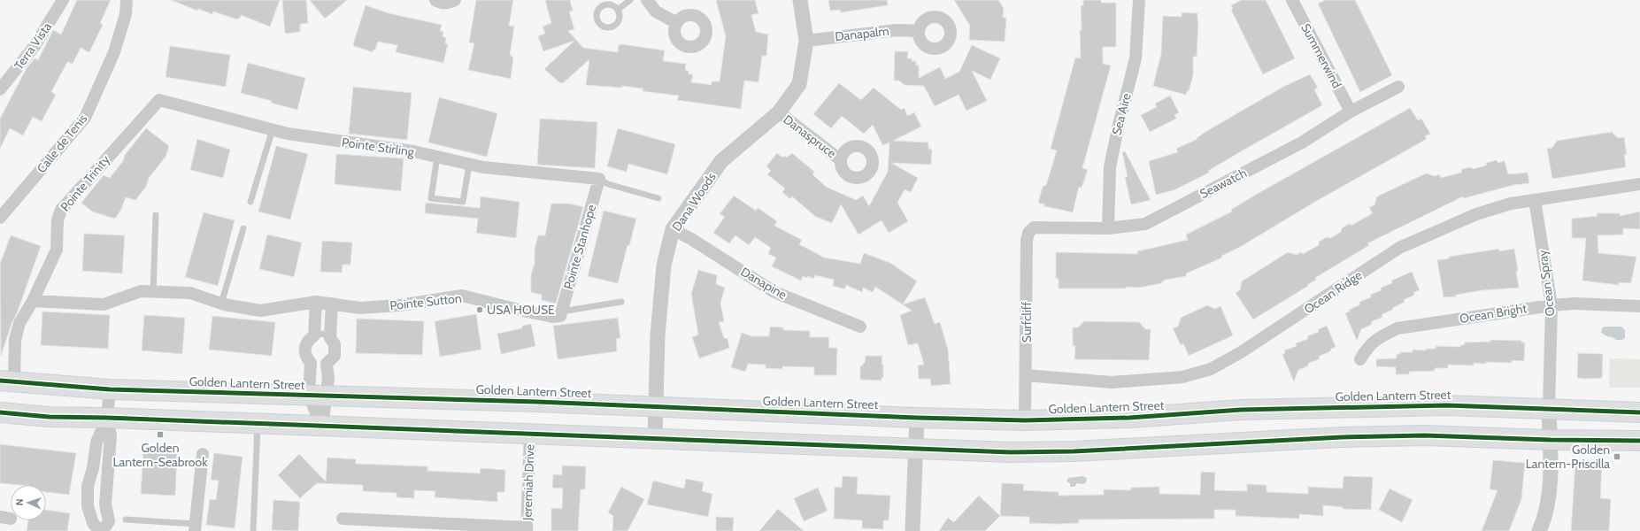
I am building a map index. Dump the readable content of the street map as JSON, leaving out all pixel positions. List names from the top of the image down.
{
  "streets": {
    "main road": ["Golden Lantern Street"],
    "street": [
      "Danapalm",
      "Terra Vista",
      "Summerwind",
      "Sea Aire",
      "Danaspruce",
      "Calle de Tenis",
      "Pointe Stirling",
      "Pointe Trinity",
      "Seawatch",
      "Dana Woods",
      "Pointe Stanhope",
      "Danapine",
      "Ocean Spray",
      "Ocean Ridge",
      "Pointe Sutton",
      "Ocean Bright",
      "Surfcliff",
      "Jeremiah Drive"
    ]
  },
  "crossings": [
    ["Danapalm", "Dana Woods"],
    ["Summerwind", "Seawatch"],
    ["Sea Aire", "Seawatch"],
    ["Danaspruce", "Dana Woods"],
    ["Pointe Stirling", "Pointe Trinity"],
    ["Pointe Stirling", "Pointe Stanhope"],
    ["Pointe Trinity", "Pointe Sutton"],
    ["Pointe Trinity", "Golden Lantern Street"],
    ["Seawatch", "Surfcliff"],
    ["Dana Woods", "Danapine"],
    ["Dana Woods", "Golden Lantern Street"],
    ["Pointe Stanhope", "Pointe Sutton"],
    ["Ocean Spray", "Ocean Ridge"],
    ["Ocean Spray", "Ocean Bright"],
    ["Ocean Spray", "Golden Lantern Street"],
    ["Ocean Ridge", "Surfcliff"],
    ["Surfcliff", "Golden Lantern Street"]
  ],
  "places": {
    "other": ["USA HOUSE"],
    "transit": ["Golden Lantern-Seabrook", "Golden Lantern-Priscilla"]
  },
  "north": "left"
}
